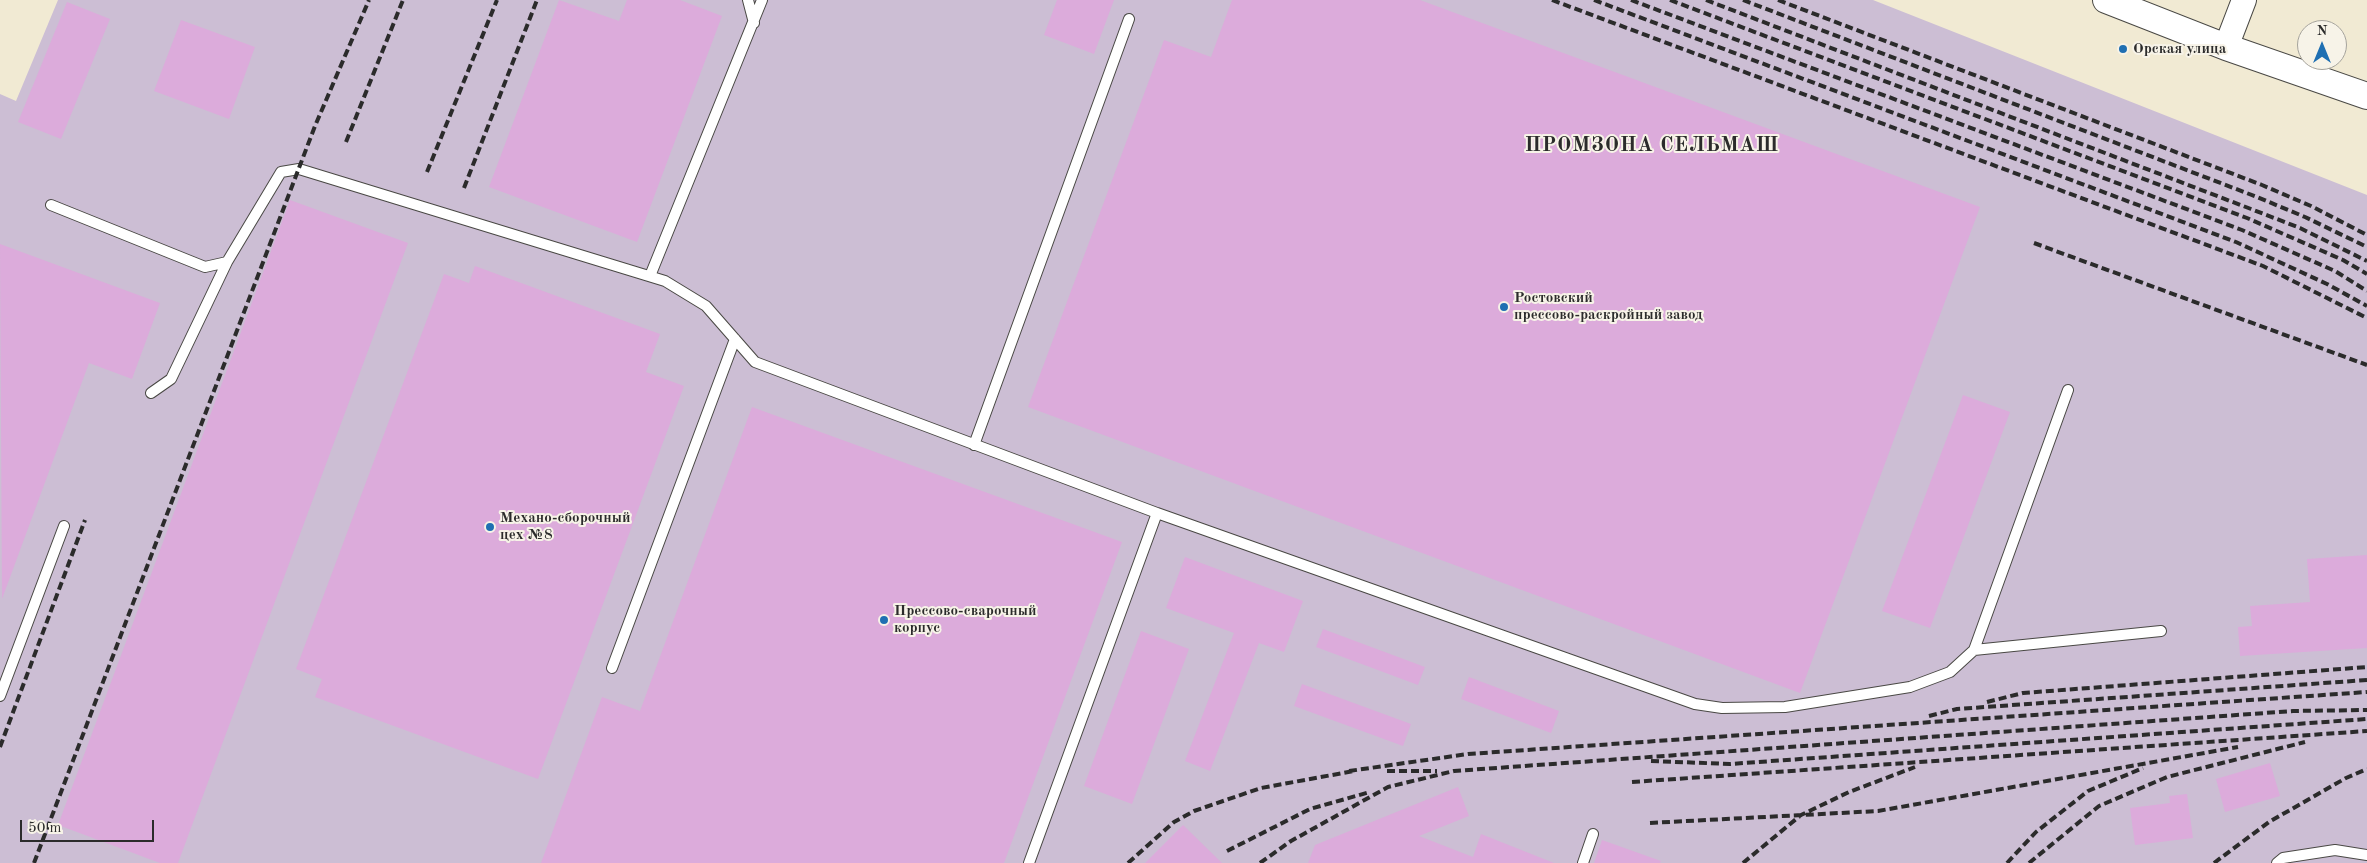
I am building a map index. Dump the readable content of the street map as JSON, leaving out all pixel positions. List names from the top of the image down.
{
  "districts": ["ПРОМЗОНА СЕЛЬМАШ"],
  "places": [
    "Орская улица",
    "Ростовский прессово-раскройный завод",
    "Механо-сборочный цех №8",
    "Прессово-сварочный корпус"
  ],
  "scale_bar": "50 m",
  "north": "top"
}
